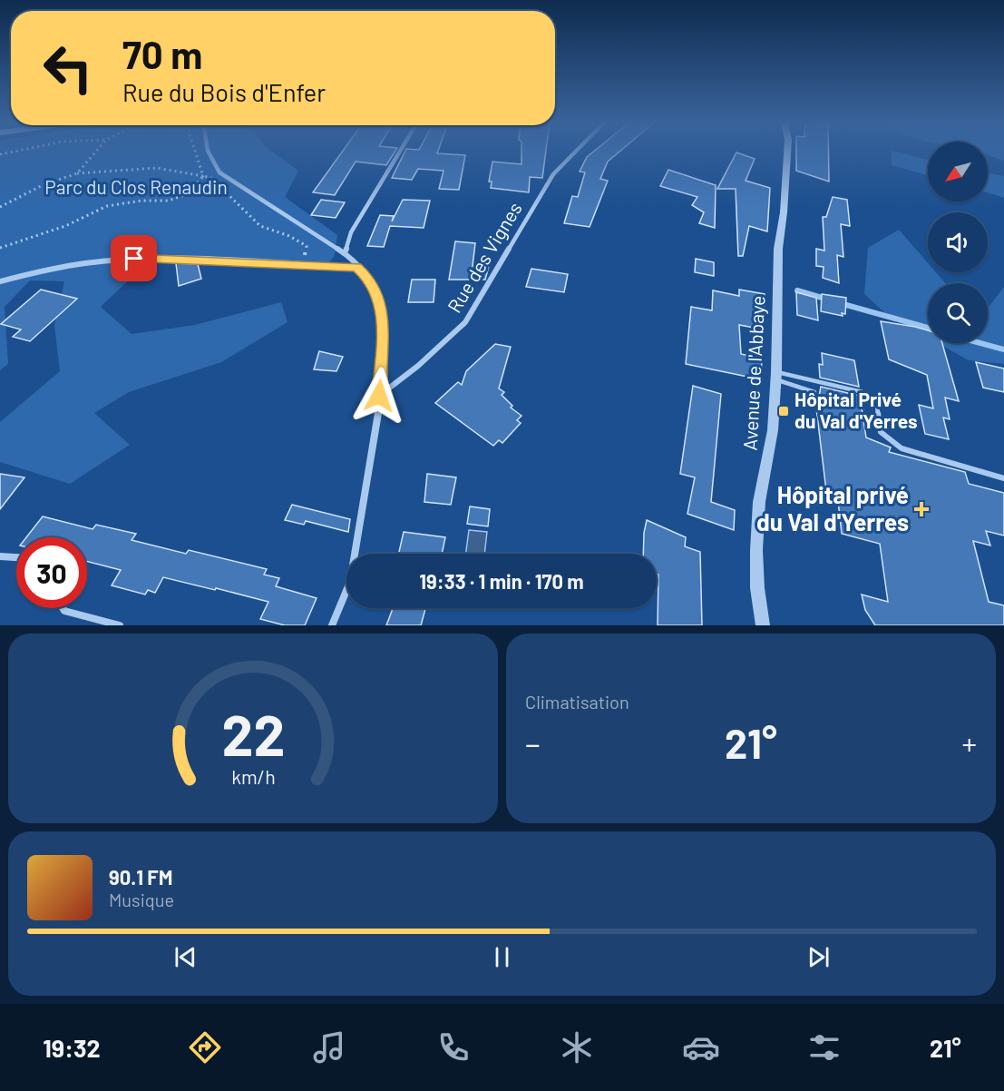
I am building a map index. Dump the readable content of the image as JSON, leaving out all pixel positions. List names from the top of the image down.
{
  "streets": {
    "street": ["Rue des Vignes", "Avenue de l'Abbaye"]
  },
  "parks": ["Parc du Clos Renaudin"],
  "places": {
    "transit": ["Hôpital Privé du Val d'Yerres"],
    "health": ["Hôpital privé du Val d'Yerres"]
  },
  "north": "bottom left",
  "page": {
    "turn": ["70 m", "Rue du Bois d'Enfer"],
    "limit": "30",
    "trip": "19:33 · 1 min · 170 m",
    "tile": "Climatisation",
    "heat": ["−", "21°", "+"],
    "song": ["90.1 FM", "Musique"],
    "tabs": ["19:32", "21°"],
    "gauge": ["22", "km/h"]
  }
}
